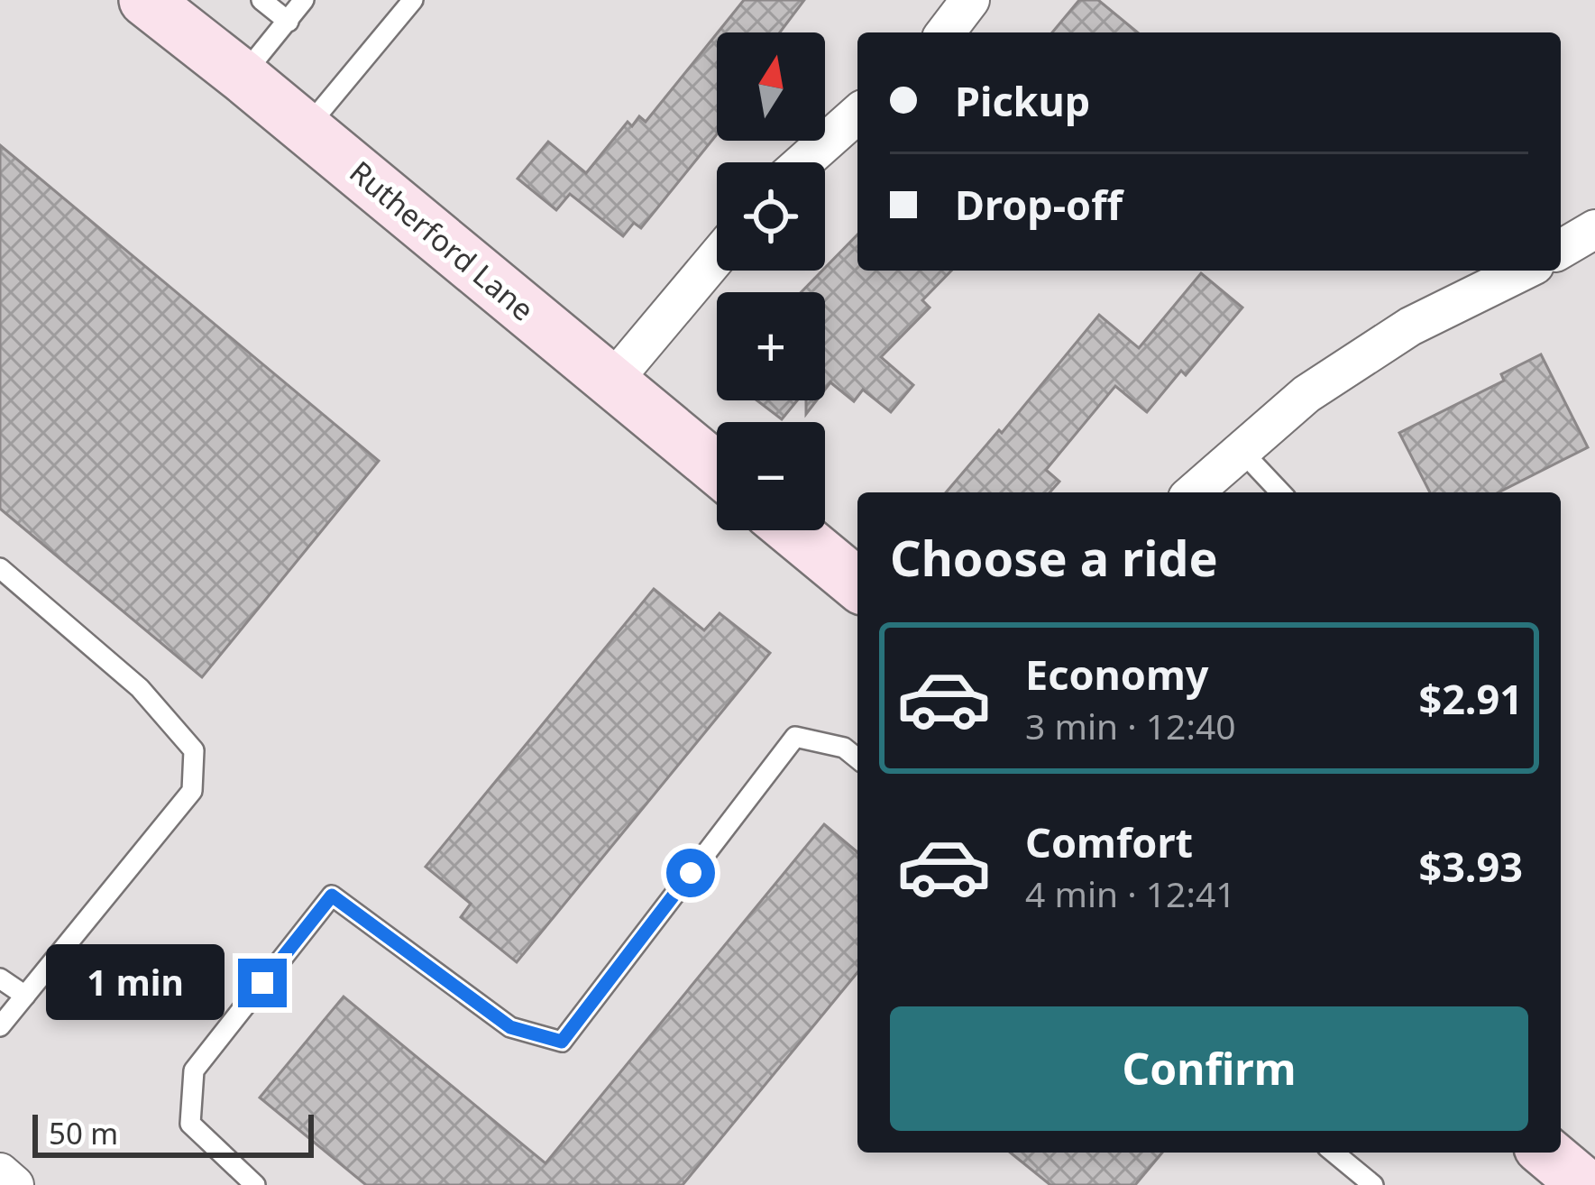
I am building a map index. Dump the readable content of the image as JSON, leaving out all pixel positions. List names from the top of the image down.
{
  "streets": {
    "street": ["Rutherford Lane"]
  },
  "scale_bar": "50 m",
  "north": "top",
  "page": {
    "map_buttons": ["+", "−"],
    "banner": ["Pickup", "Drop-off"],
    "heading": "Choose a ride",
    "list": [
      {
        "name": "Economy",
        "note": "3 min · 12:40",
        "value": "$2.91"
      },
      {
        "name": "Comfort",
        "note": "4 min · 12:41",
        "value": "$3.93"
      }
    ],
    "bubble": "1 min",
    "buttons": "Confirm",
    "scale": "50 m"
  }
}
